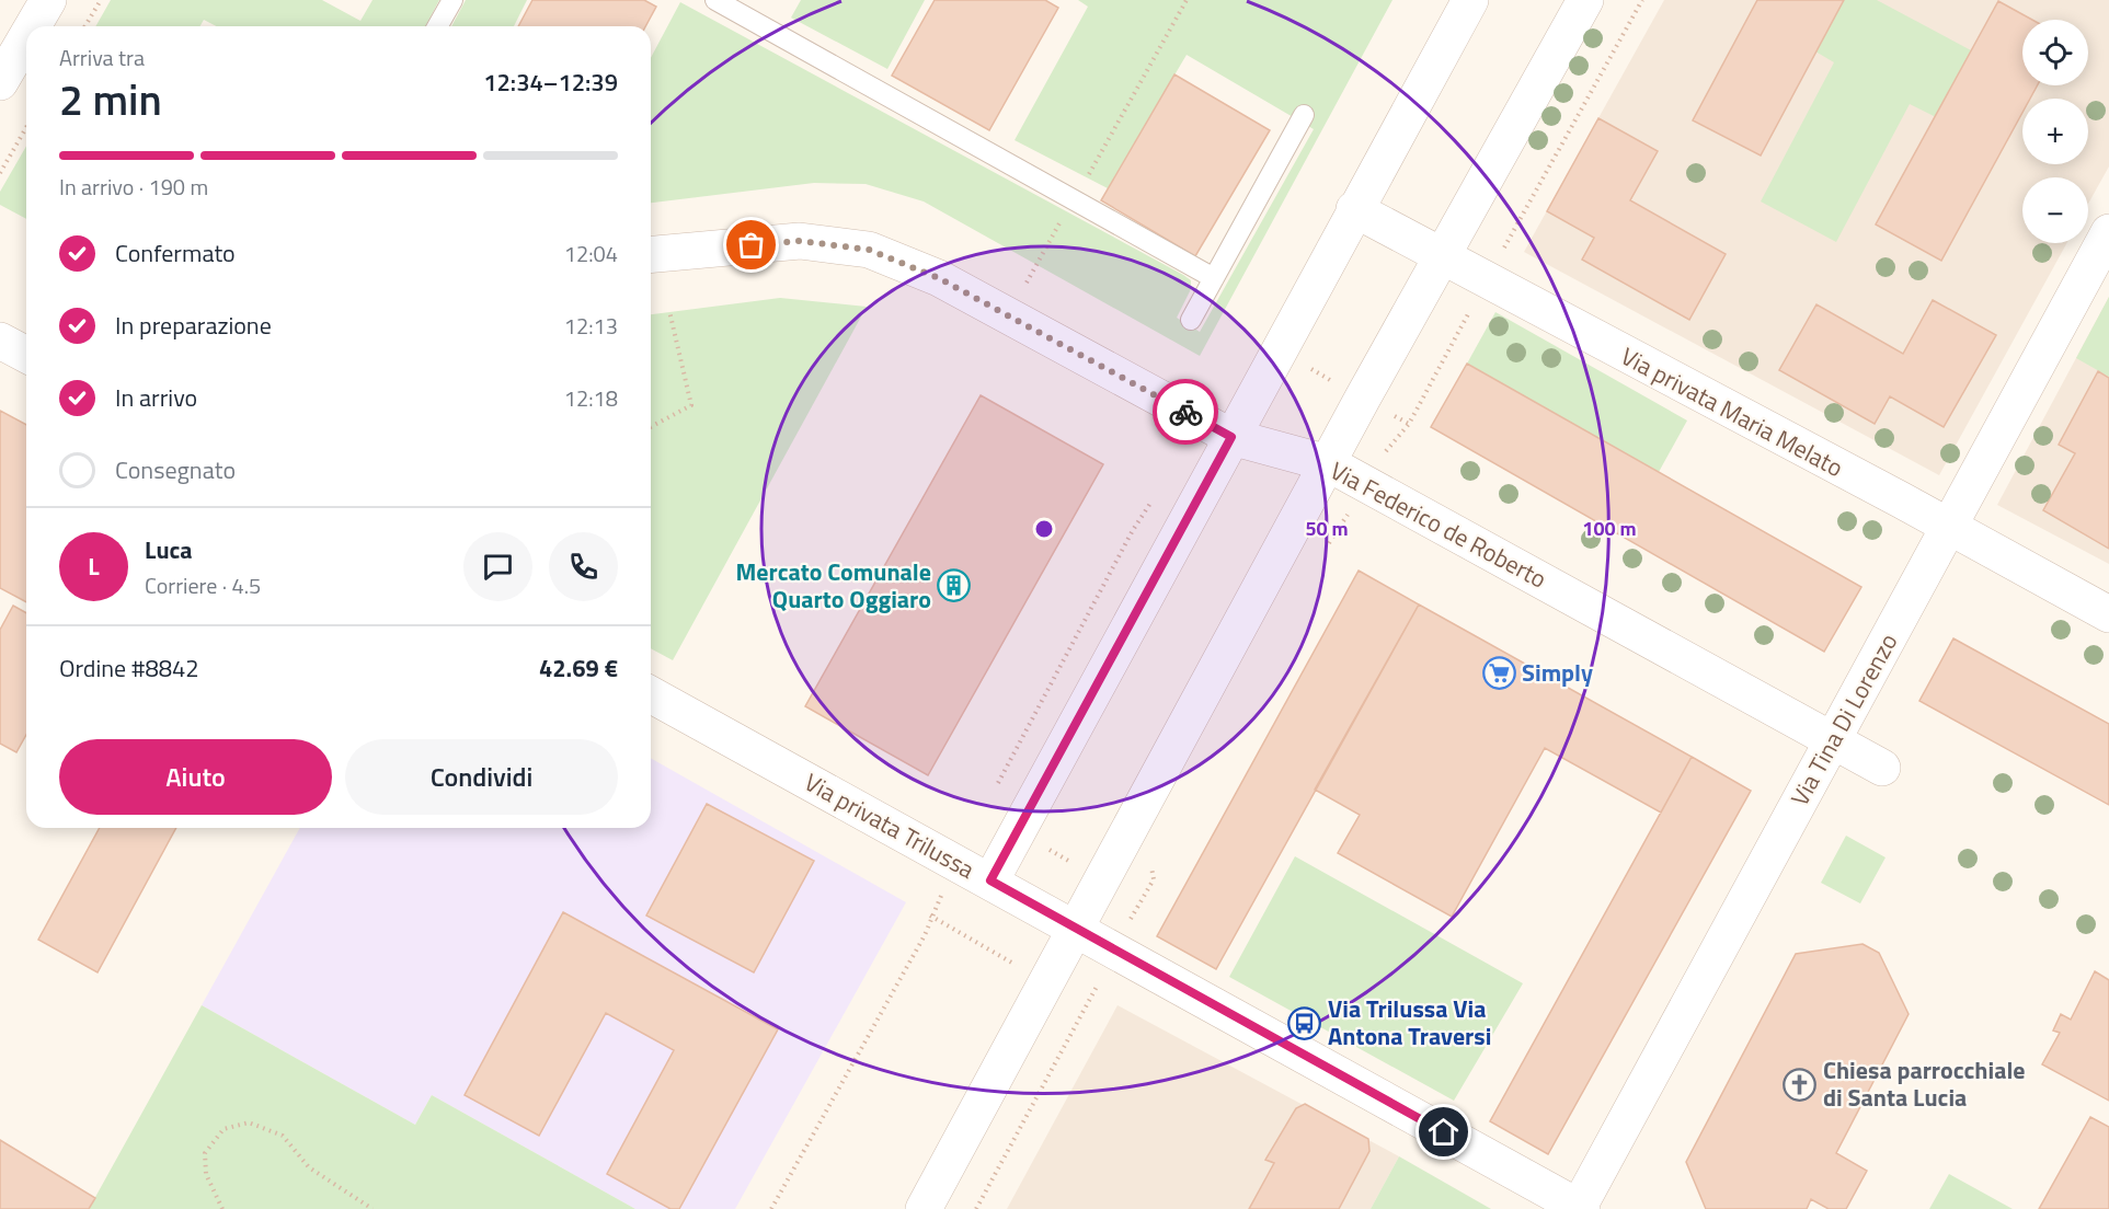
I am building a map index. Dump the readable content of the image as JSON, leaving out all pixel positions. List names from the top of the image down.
{
  "streets": {
    "street": [
      "Via privata Maria Melato",
      "Via Federico de Roberto",
      "Via Tina Di Lorenzo",
      "Via privata Trilussa"
    ]
  },
  "crossings": [
    ["Via privata Maria Melato", "Via Tina Di Lorenzo"],
    ["Via Federico de Roberto", "Via Tina Di Lorenzo"],
    ["Via Tina Di Lorenzo", "Via privata Trilussa"]
  ],
  "places": {
    "building": ["Mercato Comunale Quarto Oggiaro"],
    "supermarket": ["Simply"],
    "bus stop": ["Via Trilussa Via Antona Traversi"],
    "church": ["Chiesa parrocchiale di Santa Lucia"]
  },
  "page": {
    "map_buttons": ["+", "−"],
    "heading": ["2 min", "Arriva tra", "12:34–12:39"],
    "panel": [
      "Luca",
      "Corriere · 4.5",
      "Ordine #8842",
      "42.69 €"
    ],
    "bar": "In arrivo · 190 m",
    "list": [
      ["Confermato", "12:04"],
      ["In preparazione", "12:13"],
      ["In arrivo", "12:18"],
      "Consegnato"
    ],
    "round": "L",
    "buttons": ["Aiuto", "Condividi"]
  },
  "rings": ["50 m", "100 m"]
}
